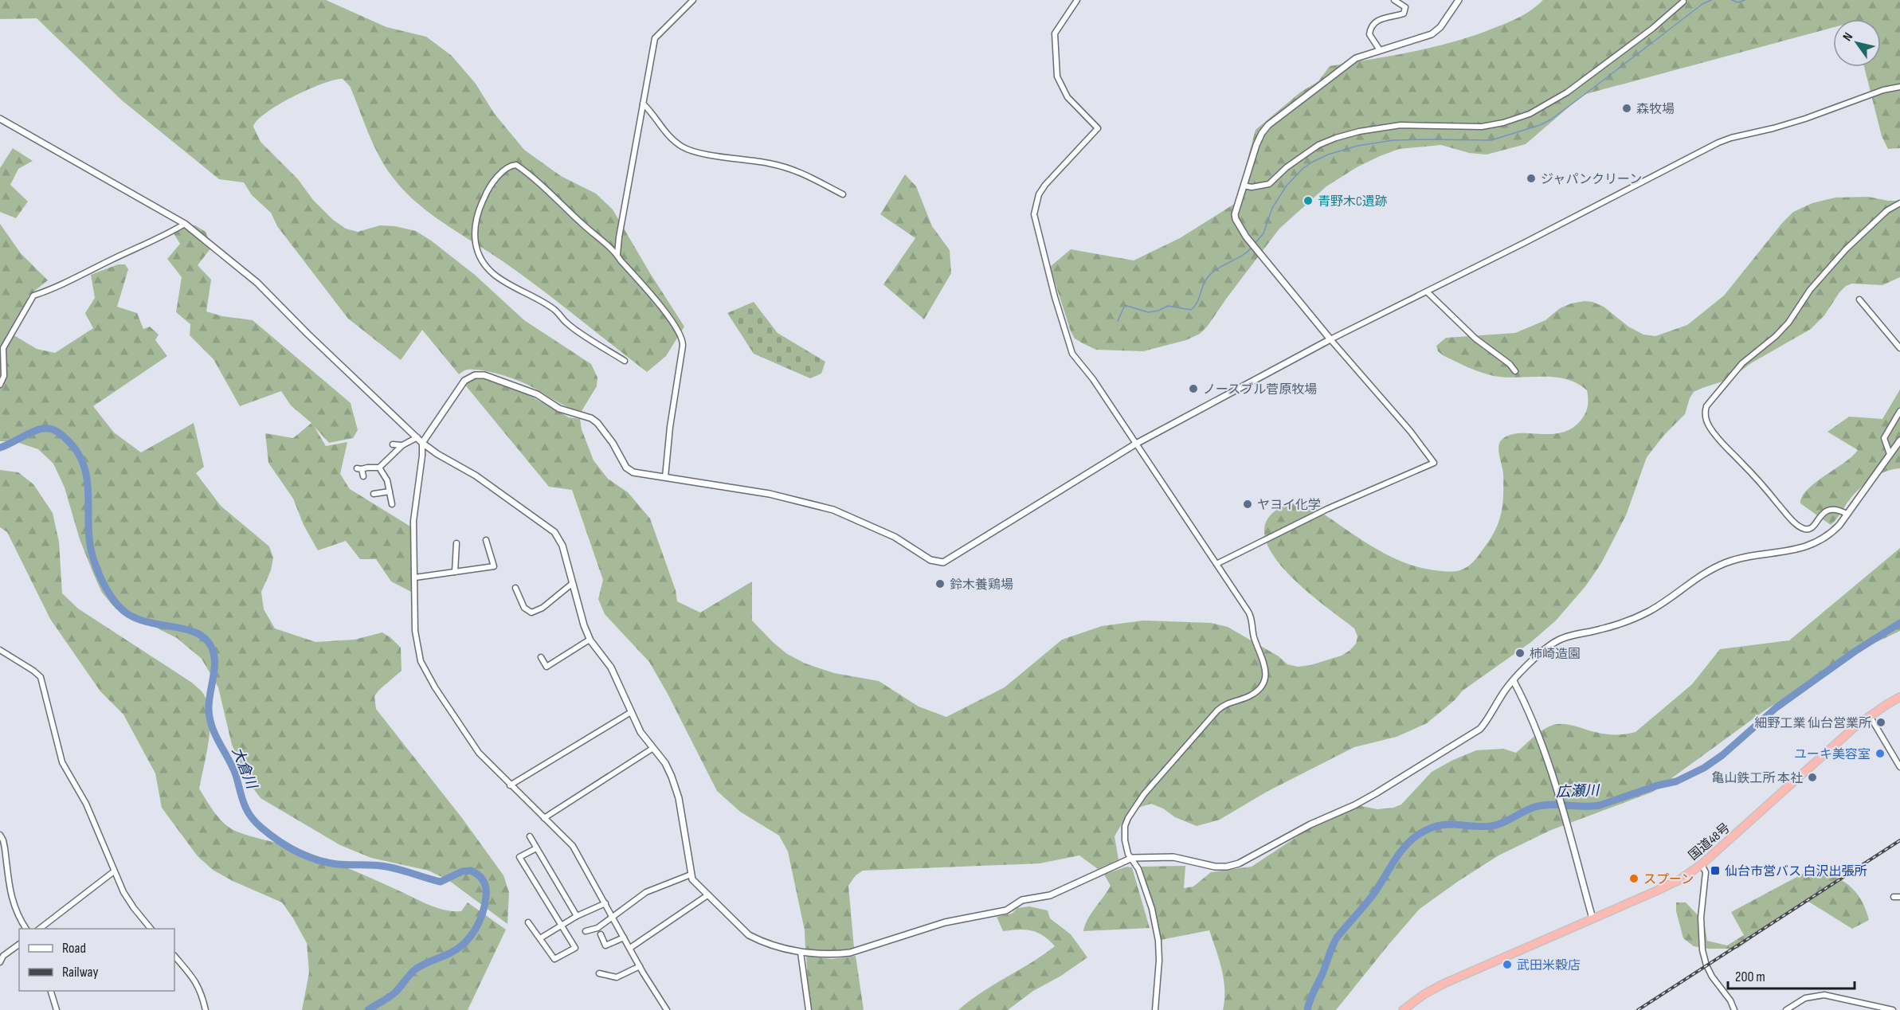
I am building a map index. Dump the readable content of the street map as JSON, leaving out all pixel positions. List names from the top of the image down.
{
  "streets": {
    "highway": ["国道48号"]
  },
  "water": ["大倉川", "広瀬川"],
  "places": {
    "other": [
      "森牧場",
      "ジャパンクリーン",
      "青野木C遺跡",
      "ノースブル菅原牧場",
      "ヤヨイ化学",
      "鈴木養鶏場",
      "柿崎造園",
      "細野工業 仙台営業所",
      "ユーキ美容室",
      "亀山鉄工所 本社",
      "スプーン",
      "武田米穀店"
    ],
    "transit": ["仙台市営バス 白沢出張所"]
  },
  "legend": ["Road", "Railway"],
  "scale_bar": "200 m",
  "north": "top left"
}
